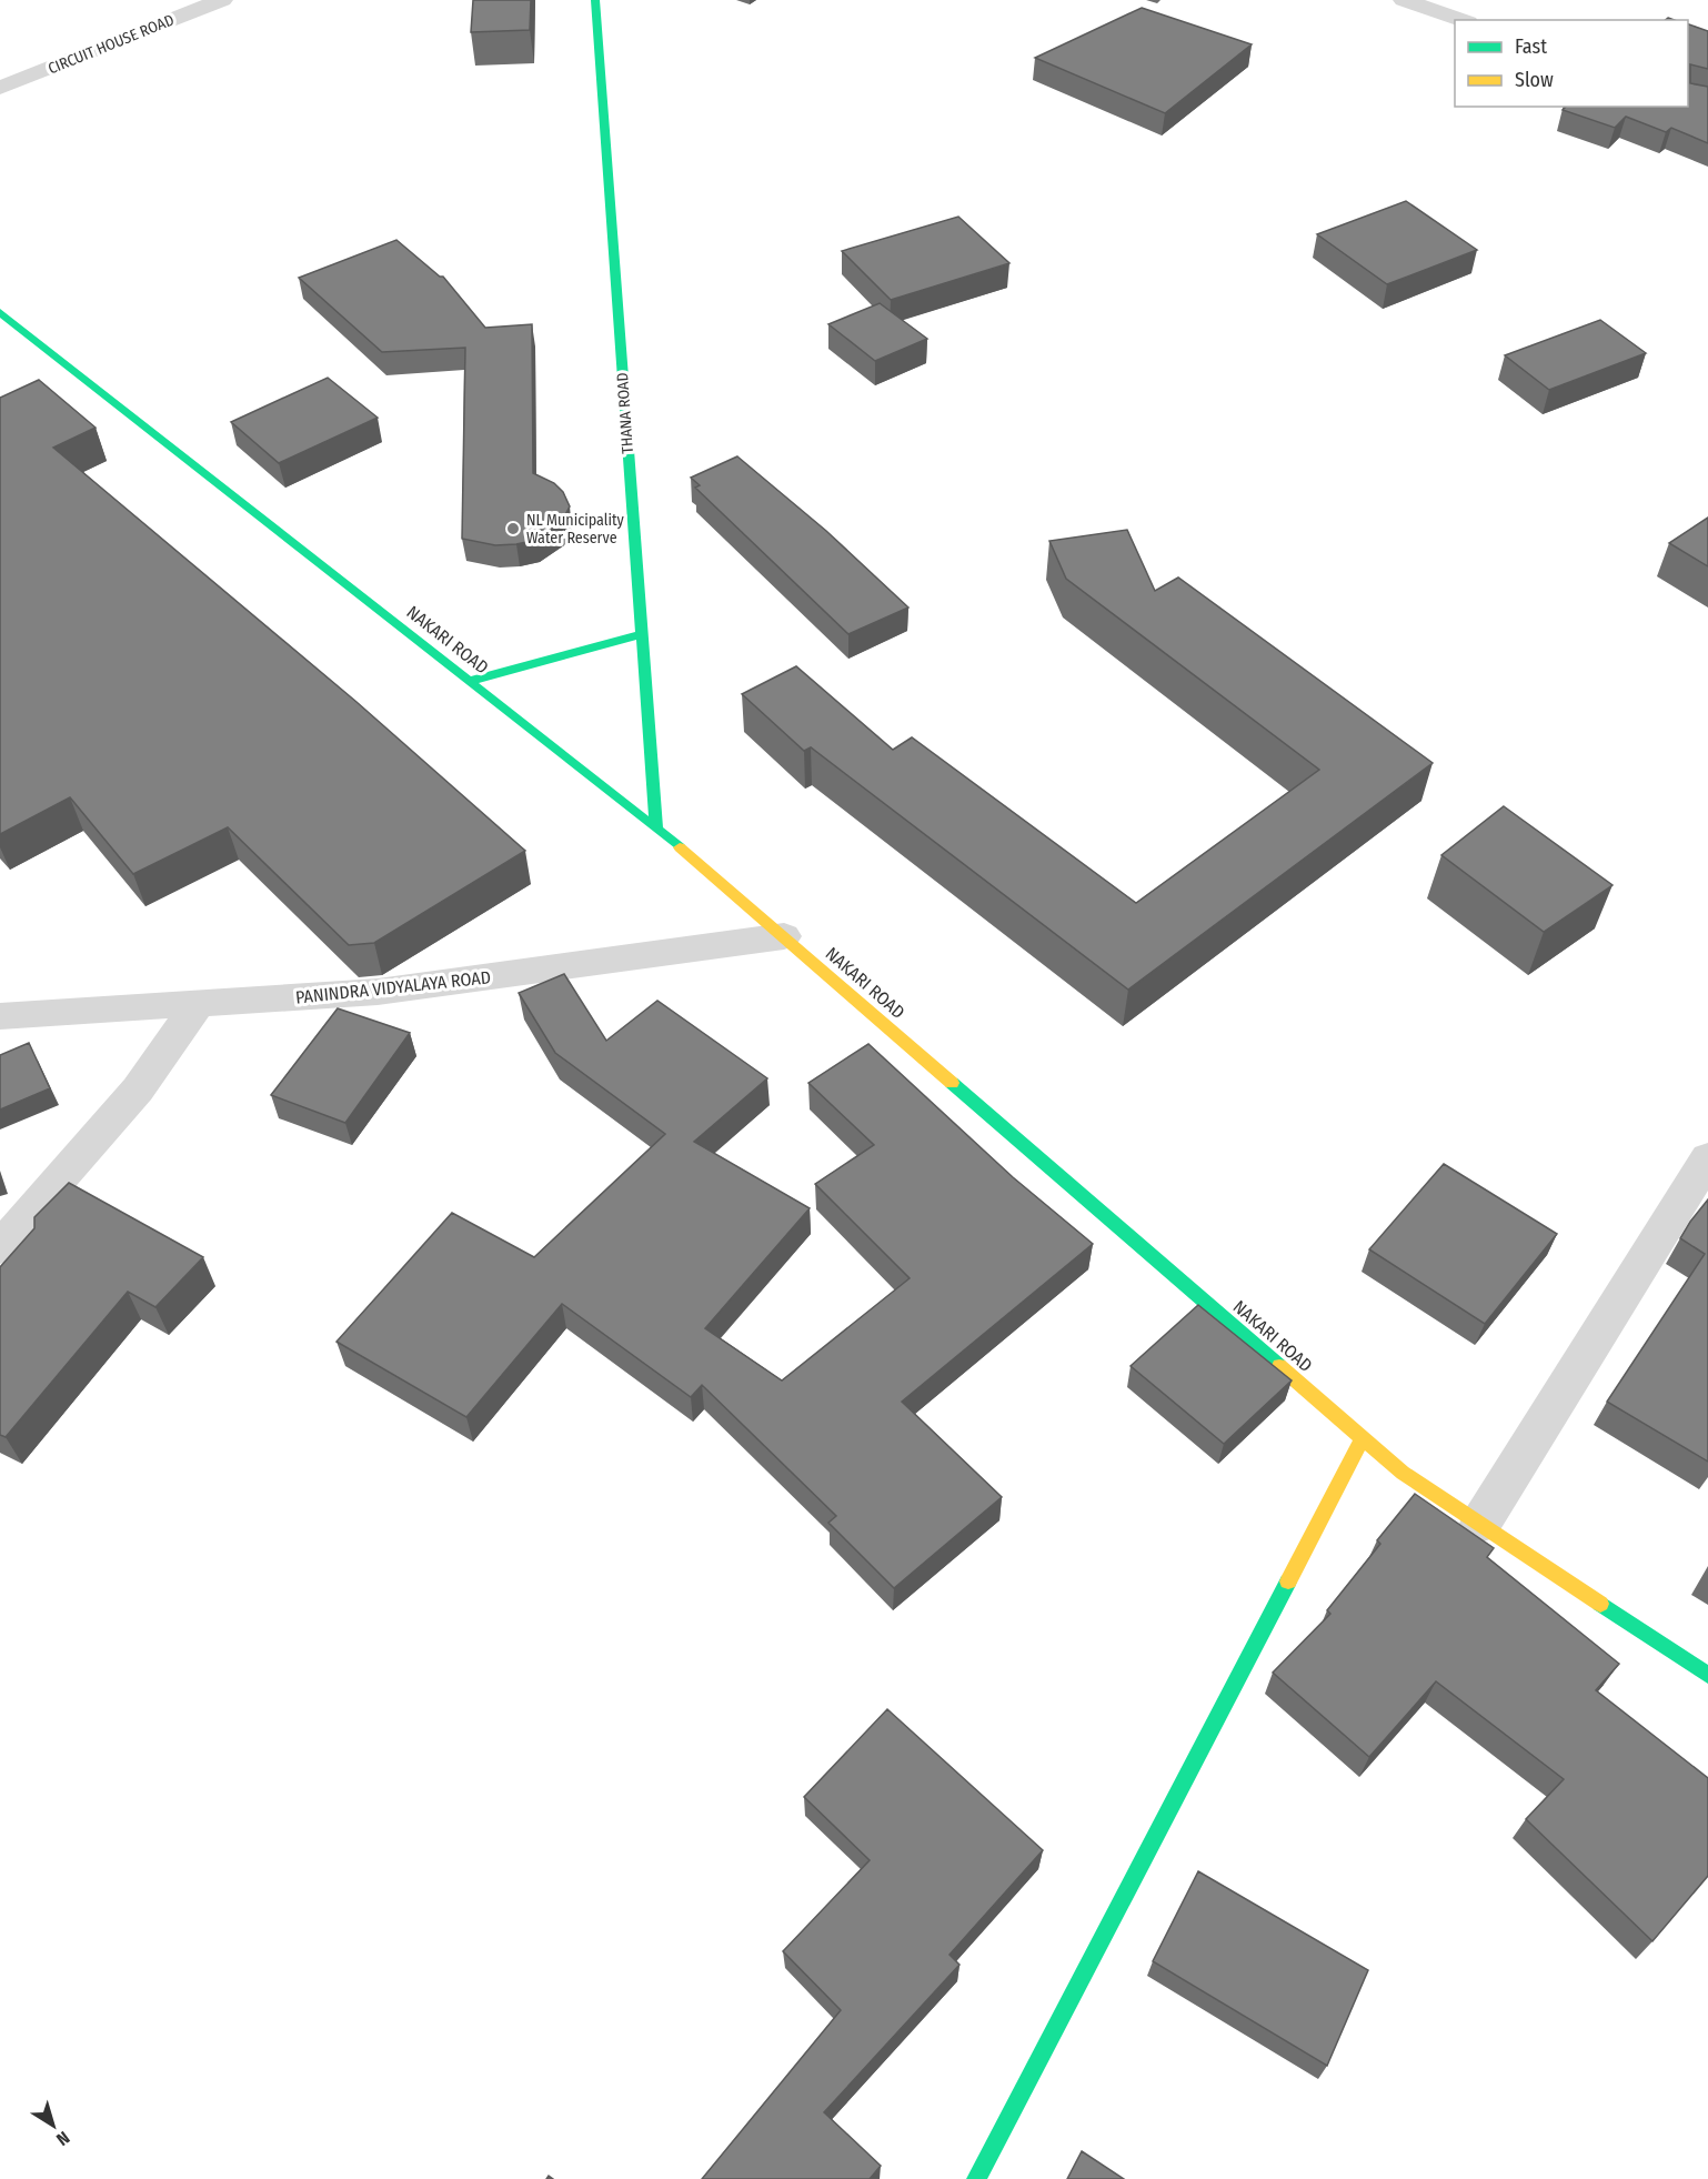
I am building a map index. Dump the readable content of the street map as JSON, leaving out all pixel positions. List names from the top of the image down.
{
  "streets": {
    "street": [
      "CIRCUIT HOUSE ROAD",
      "THANA ROAD",
      "NAKARI ROAD",
      "PANINDRA VIDYALAYA ROAD"
    ]
  },
  "crossings": [
    ["THANA ROAD", "NAKARI ROAD"],
    ["NAKARI ROAD", "PANINDRA VIDYALAYA ROAD"]
  ],
  "places": ["NL Municipality Water Reserve"],
  "legend": ["Fast", "Slow"],
  "north": "bottom right"
}
